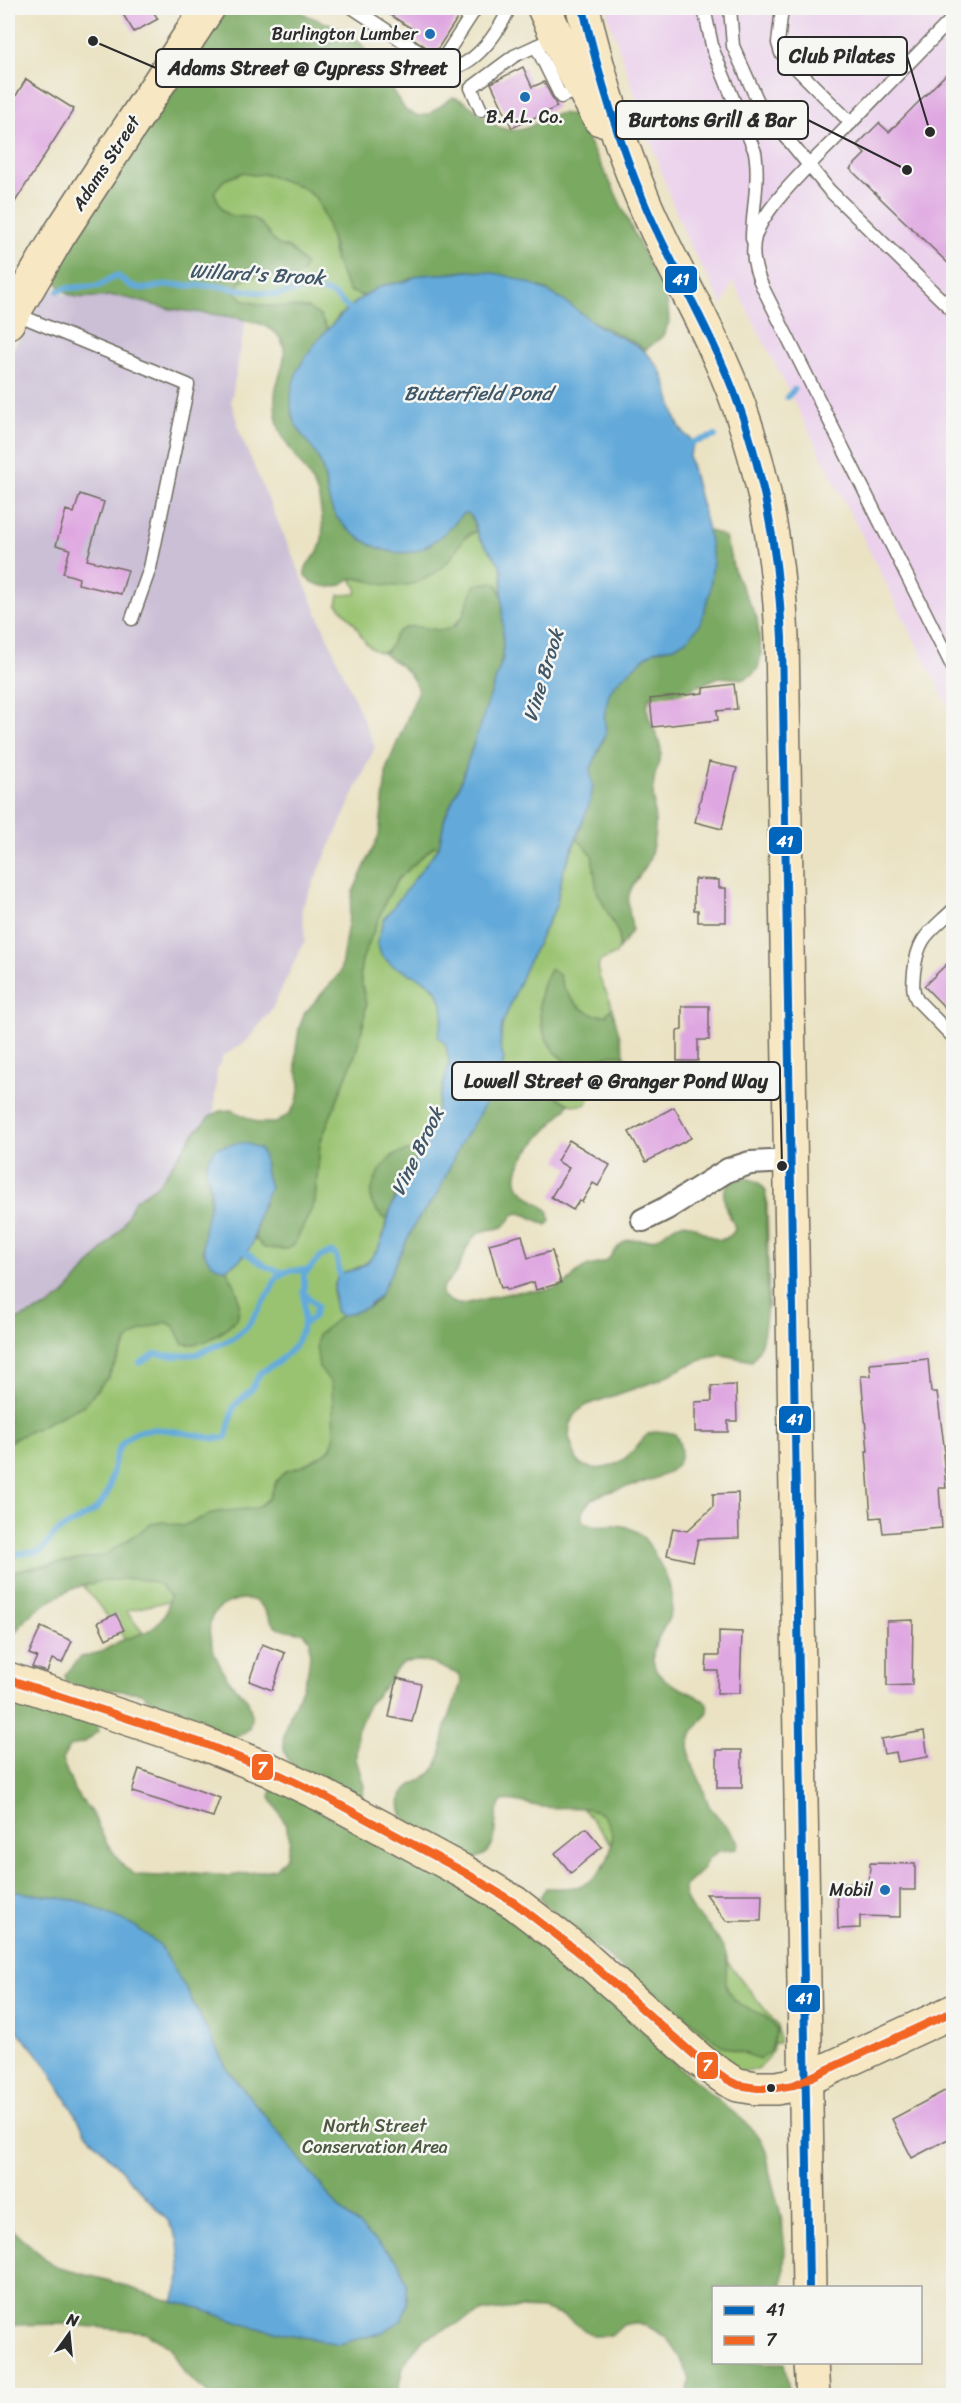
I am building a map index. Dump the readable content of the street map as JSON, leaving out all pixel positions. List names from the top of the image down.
{
  "streets": {
    "main road": ["Adams Street"]
  },
  "water": ["Willard's Brook", "Butterfield Pond", "Vine Brook"],
  "parks": ["North Street Conservation Area"],
  "places": [
    "Burlington Lumber",
    "Adams Street @ Cypress Street",
    "B.A.L. Co.",
    "Club Pilates",
    "Burtons Grill & Bar",
    "Lowell Street @ Granger Pond Way",
    "Mobil"
  ],
  "lines": ["transit line 41", "transit line 7"],
  "legend": ["41", "7"],
  "north": "top"
}
